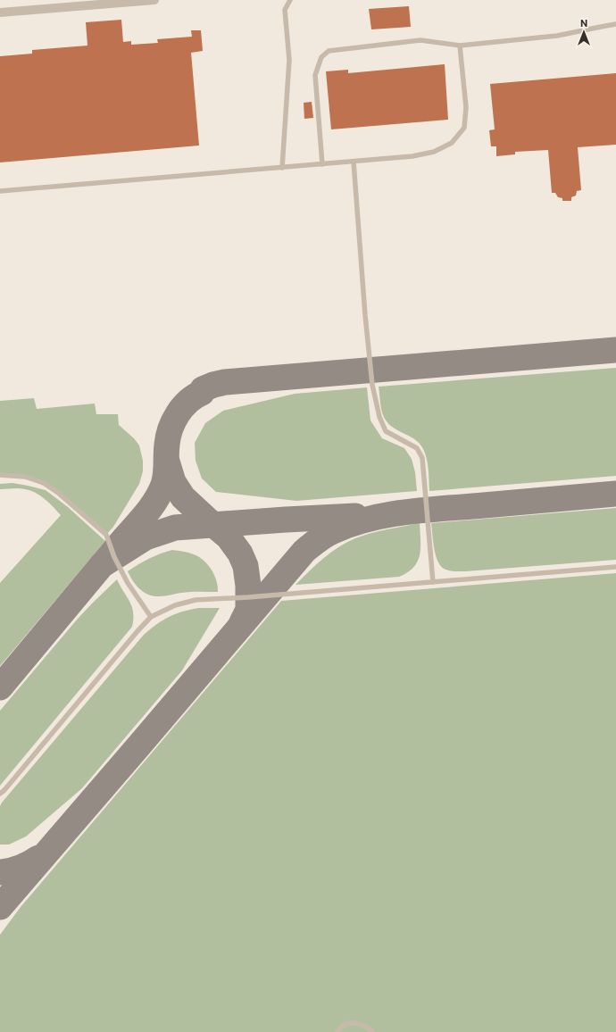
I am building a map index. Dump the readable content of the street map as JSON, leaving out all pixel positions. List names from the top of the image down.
{
  "north": "top"
}
